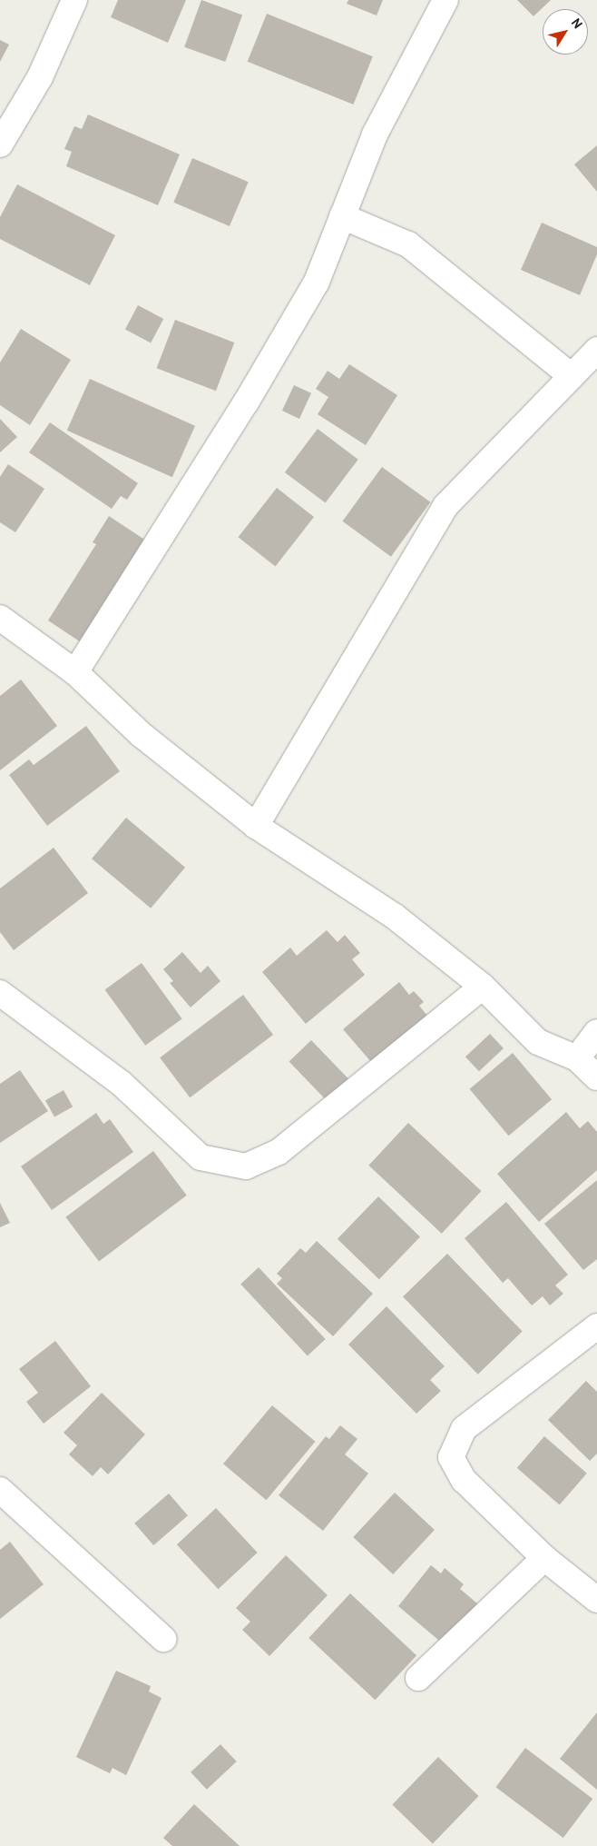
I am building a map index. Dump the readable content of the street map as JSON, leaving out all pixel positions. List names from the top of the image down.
{
  "north": "top right"
}
